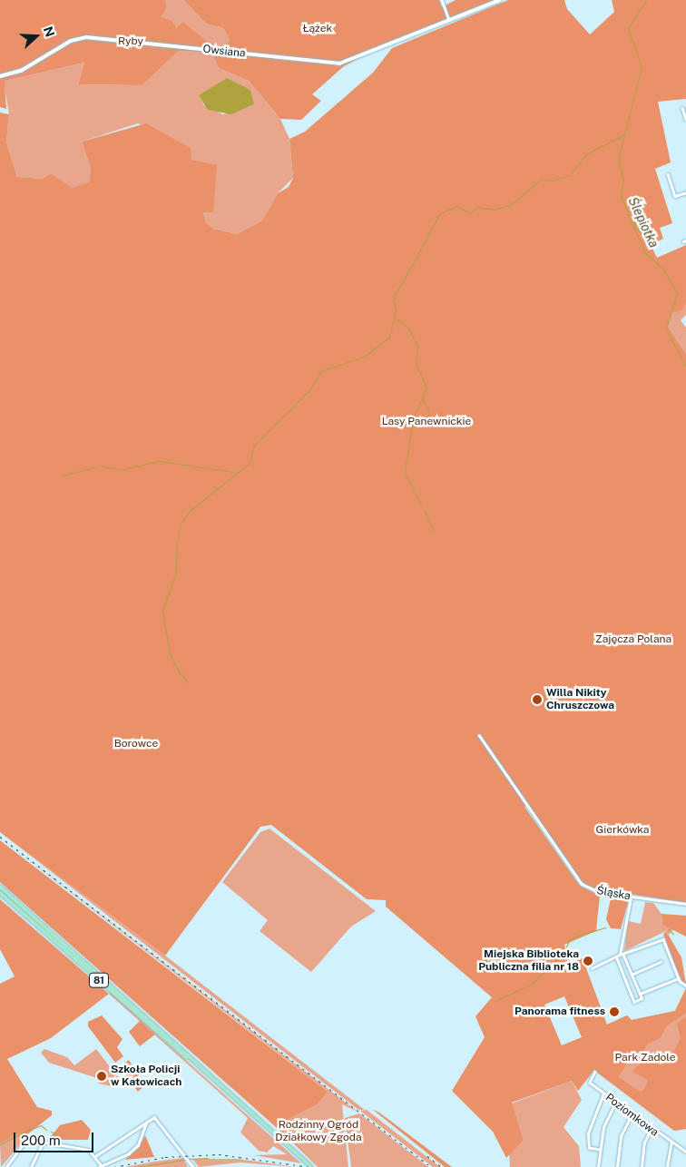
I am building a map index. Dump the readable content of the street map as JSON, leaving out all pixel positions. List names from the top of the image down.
{
  "streets": {
    "main road": ["81"],
    "street": ["Owsiana", "Śląska", "Poziomkowa"]
  },
  "water": ["Ślepiotka"],
  "parks": [
    "Łążek",
    "Ryby",
    "Lasy Panewnickie",
    "Zajęcza Polana",
    "Borowce",
    "Gierkówka",
    "Park Zadole",
    "Rodzinny Ogród Działkowy Zgoda"
  ],
  "places": [
    "Willa Nikity Chruszczowa",
    "Miejska Biblioteka Publiczna filia nr 18",
    "Panorama fitness",
    "Szkoła Policji w Katowicach"
  ],
  "scale_bar": "200 m",
  "north": "right"
}
